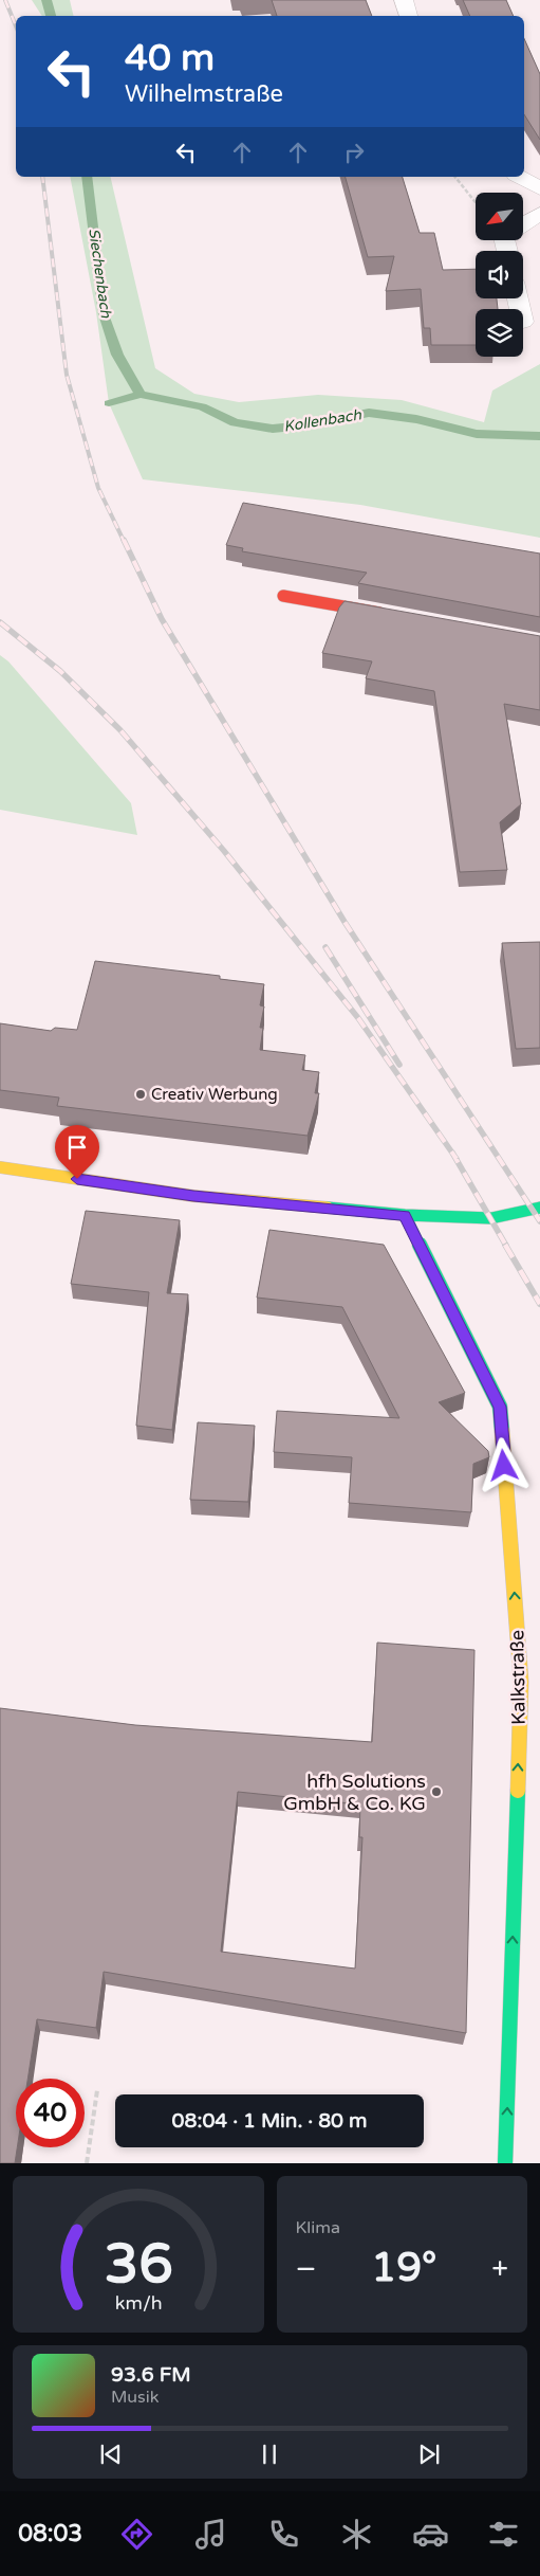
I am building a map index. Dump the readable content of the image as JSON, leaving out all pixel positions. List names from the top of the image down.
{
  "streets": {
    "street": ["Kalkstraße"]
  },
  "one_way": ["Kalkstraße"],
  "water": ["Siechenbach", "Kollenbach"],
  "places": ["Creativ Werbung", "hfh Solutions GmbH & Co. KG"],
  "north": "bottom left",
  "page": {
    "turn": ["40 m", "Wilhelmstraße"],
    "limit": "40",
    "trip": "08:04 · 1 Min. · 80 m",
    "tile": "Klima",
    "heat": ["−", "19°", "+"],
    "song": ["93.6 FM", "Musik"],
    "tabs": "08:03",
    "gauge": ["36", "km/h"]
  }
}
